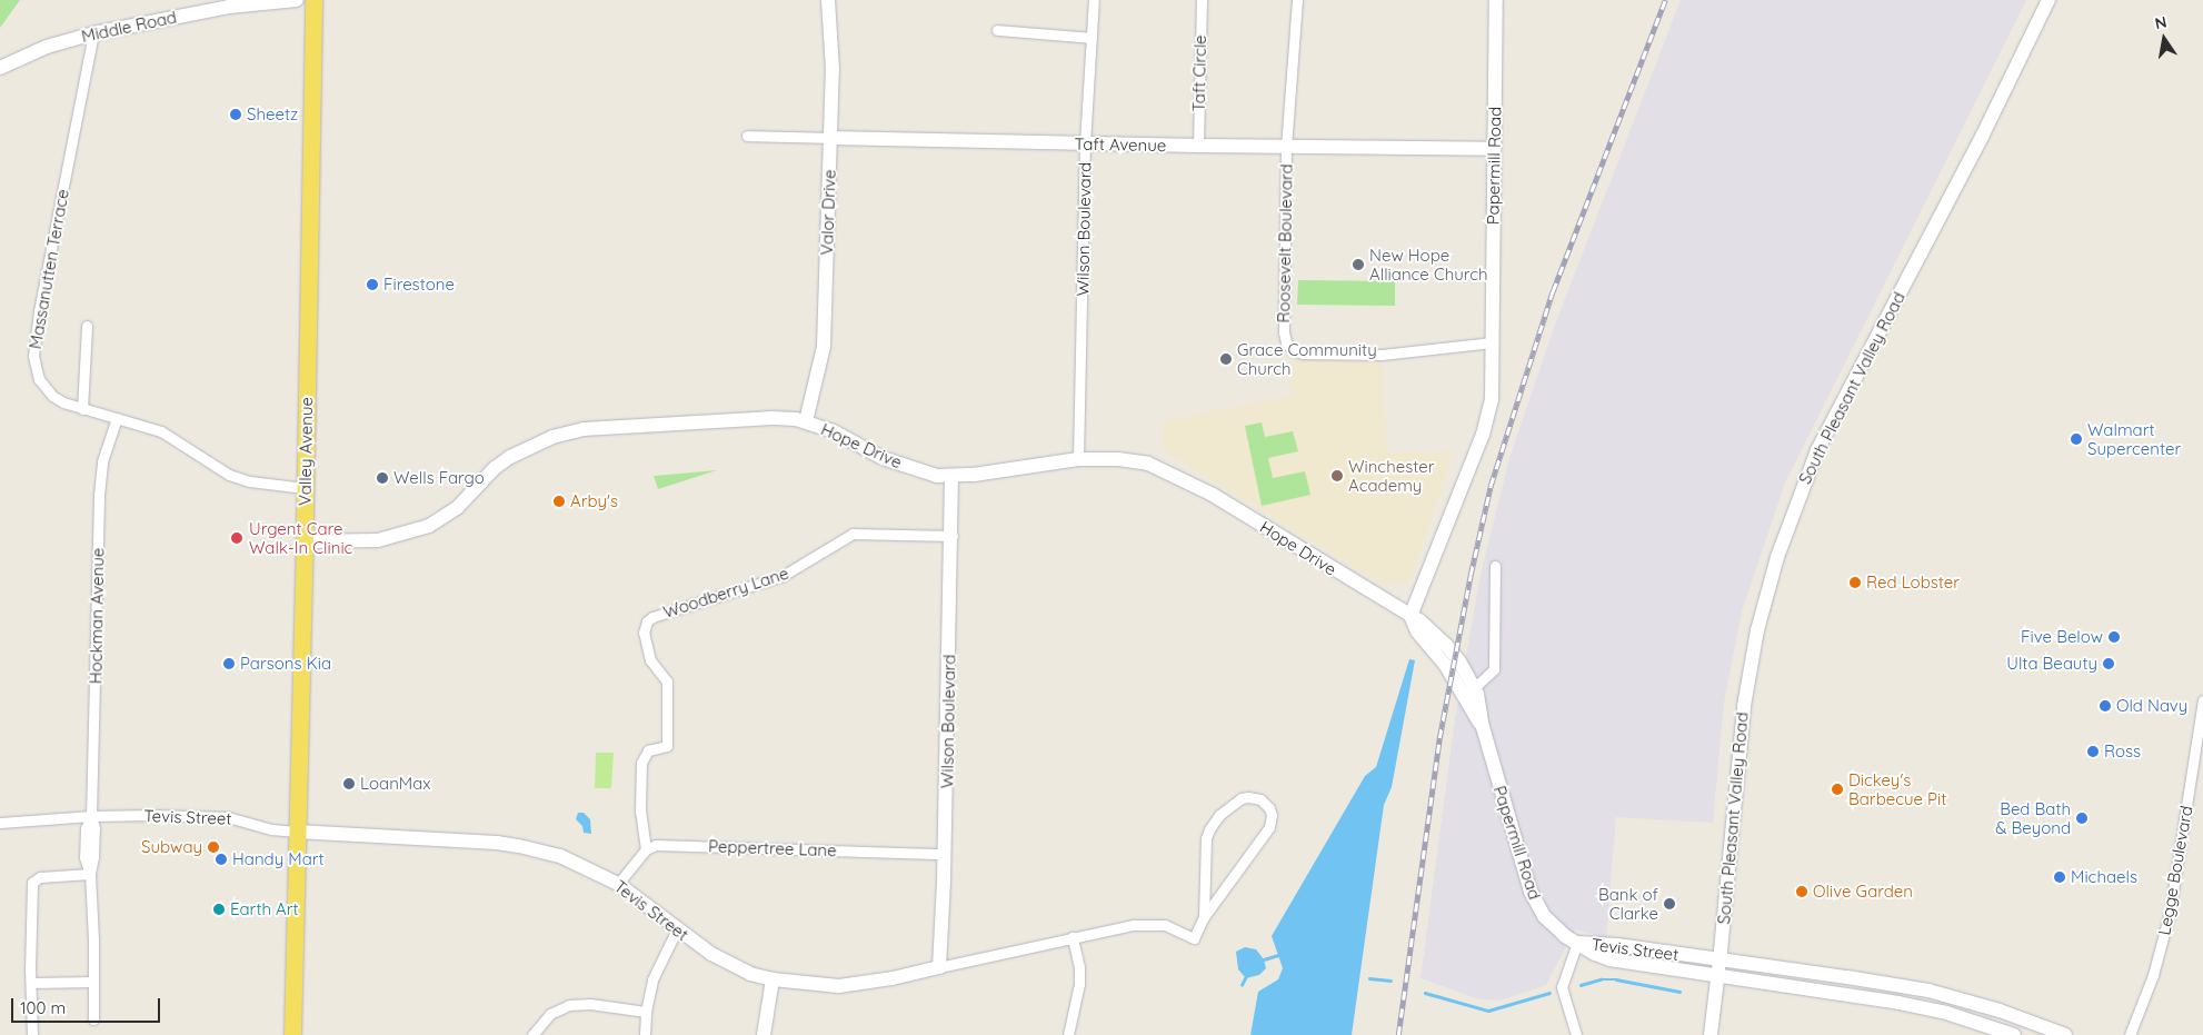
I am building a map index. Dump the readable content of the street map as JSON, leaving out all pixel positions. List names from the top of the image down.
{
  "streets": {
    "main road": ["Valley Avenue"],
    "street": [
      "Middle Road",
      "Taft Circle",
      "Taft Avenue",
      "Papermill Road",
      "Valor Drive",
      "Wilson Boulevard",
      "Roosevelt Boulevard",
      "Massanutten Terrace",
      "South Pleasant Valley Road",
      "Hope Drive",
      "Woodberry Lane",
      "Hockman Avenue",
      "Tevis Street",
      "Peppertree Lane",
      "Legge Boulevard"
    ]
  },
  "crossings": [
    ["Middle Road", "Massanutten Terrace"],
    ["Taft Circle", "Taft Avenue"],
    ["Taft Avenue", "Papermill Road"],
    ["Taft Avenue", "Valor Drive"],
    ["Taft Avenue", "Wilson Boulevard"],
    ["Taft Avenue", "Roosevelt Boulevard"],
    ["Papermill Road", "Roosevelt Boulevard"],
    ["Papermill Road", "Hope Drive"],
    ["Papermill Road", "Tevis Street"],
    ["Valor Drive", "Hope Drive"],
    ["Wilson Boulevard", "Hope Drive"],
    ["Wilson Boulevard", "Woodberry Lane"],
    ["Wilson Boulevard", "Tevis Street"],
    ["Wilson Boulevard", "Peppertree Lane"],
    ["Massanutten Terrace", "Valley Avenue"],
    ["Massanutten Terrace", "Hockman Avenue"],
    ["South Pleasant Valley Road", "Tevis Street"],
    ["Hope Drive", "Valley Avenue"],
    ["Valley Avenue", "Tevis Street"],
    ["Woodberry Lane", "Peppertree Lane"],
    ["Hockman Avenue", "Tevis Street"]
  ],
  "places": [
    "Sheetz",
    "New Hope Alliance Church",
    "Firestone",
    "Grace Community Church",
    "Walmart Supercenter",
    "Winchester Academy",
    "Wells Fargo",
    "Arby's",
    "Urgent Care Walk-In Clinic",
    "Red Lobster",
    "Five Below",
    "Parsons Kia",
    "Ulta Beauty",
    "Old Navy",
    "Ross",
    "LoanMax",
    "Dickey's Barbecue Pit",
    "Bed Bath & Beyond",
    "Subway",
    "Handy Mart",
    "Michaels",
    "Olive Garden",
    "Bank of Clarke",
    "Earth Art"
  ],
  "scale_bar": "100 m",
  "north": "top"
}
